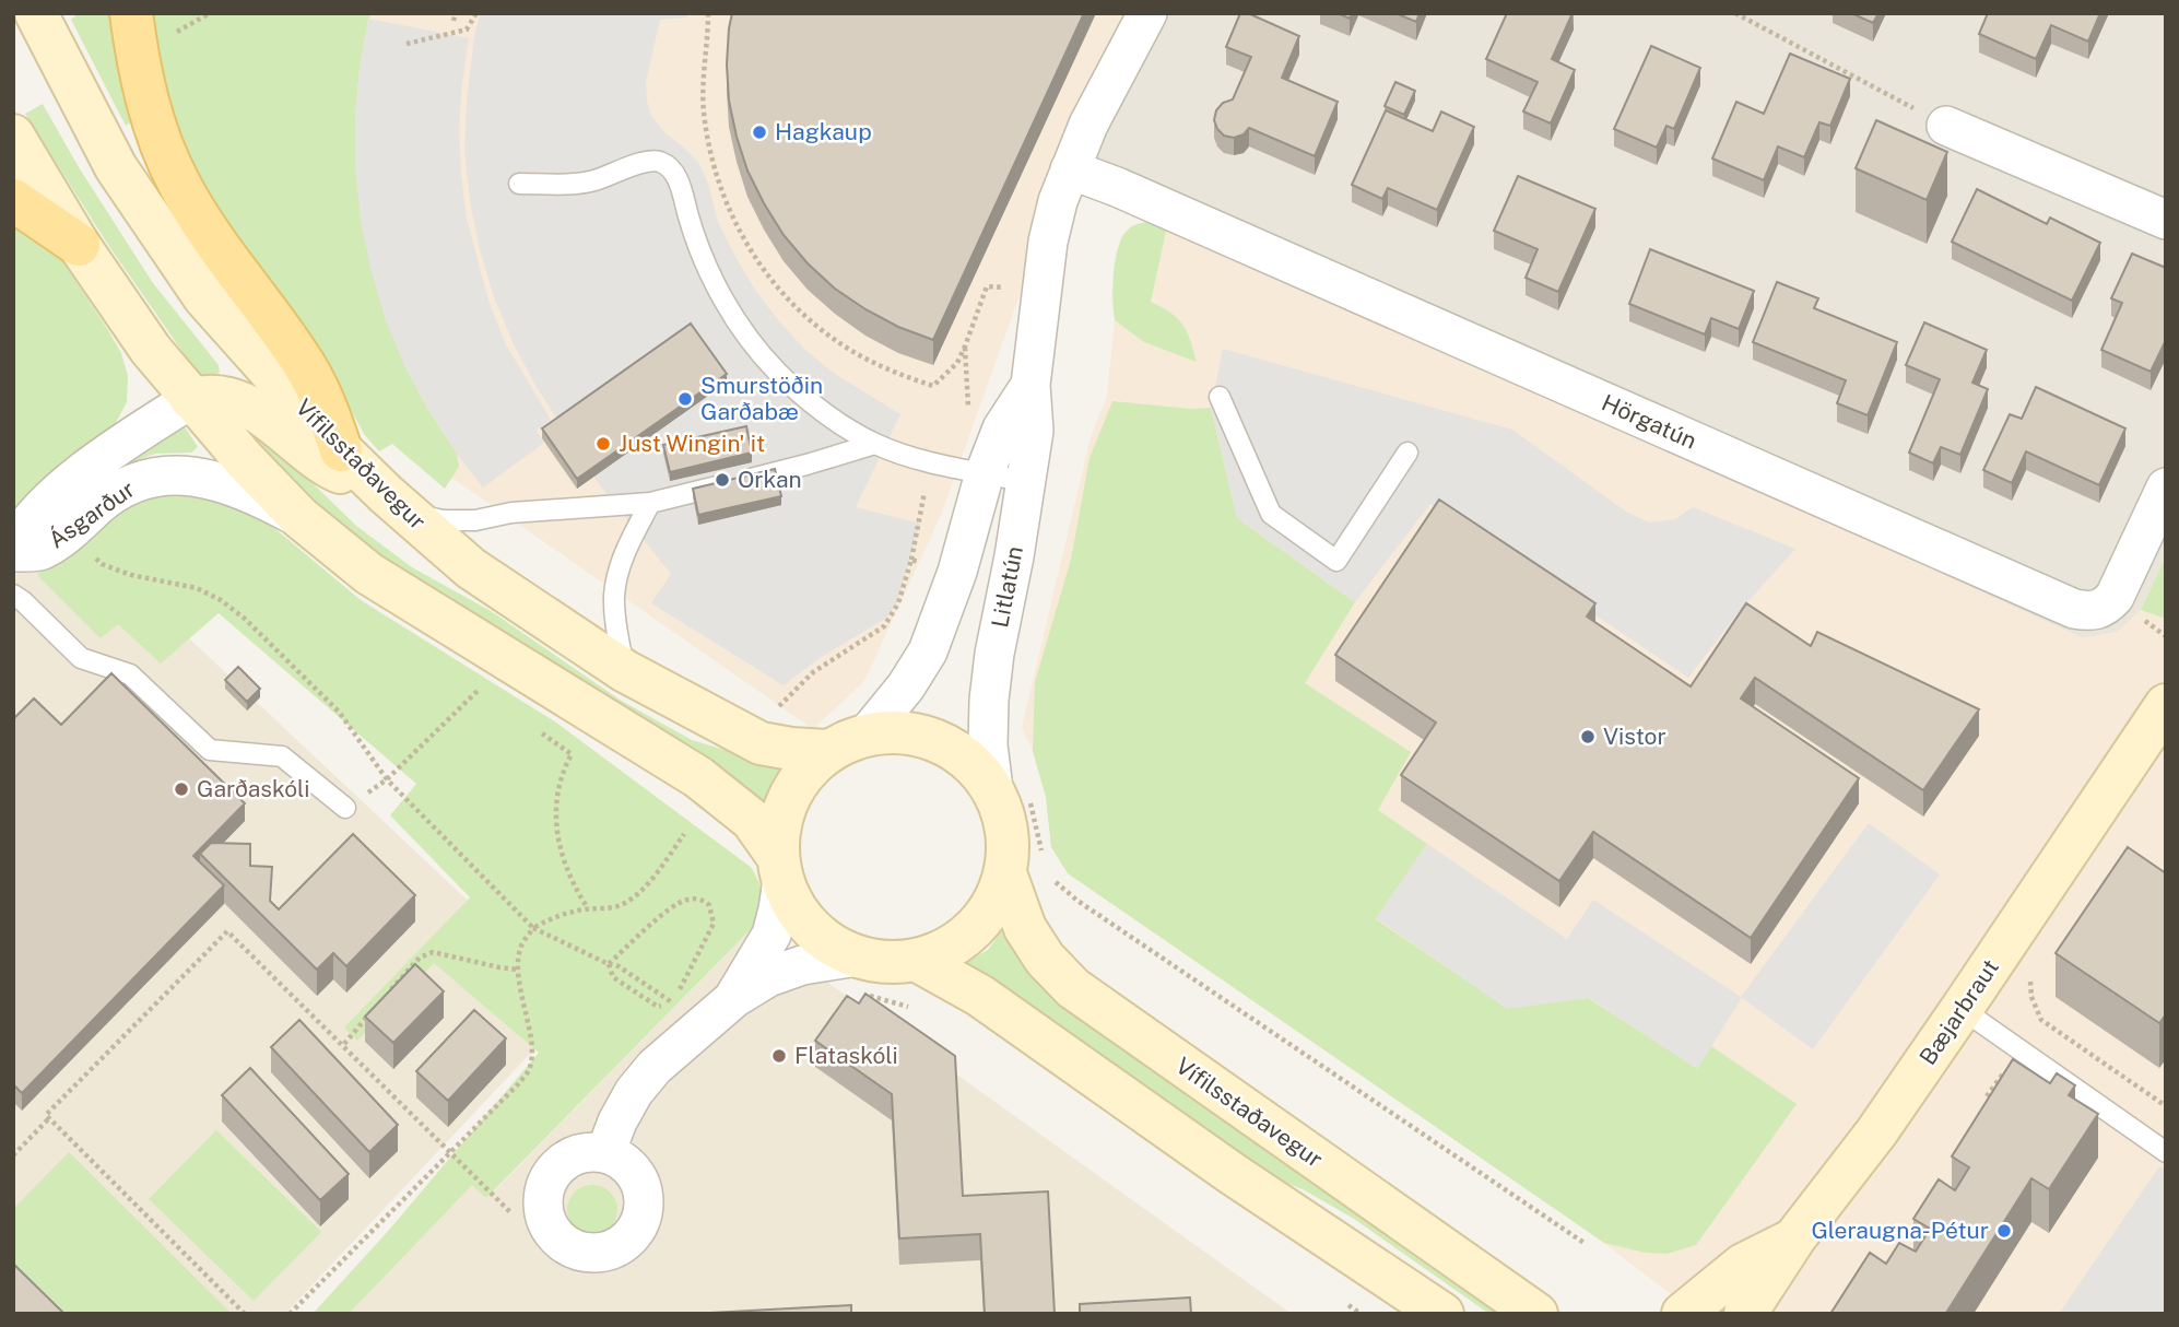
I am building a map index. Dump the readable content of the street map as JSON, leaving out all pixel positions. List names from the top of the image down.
{
  "streets": {
    "main road": ["Vífilsstaðavegur", "Bæjarbraut"],
    "street": ["Hörgatún", "Ásgarður", "Litlatún"]
  },
  "crossings": [
    ["Hörgatún", "Litlatún"],
    ["Vífilsstaðavegur", "Ásgarður"],
    ["Vífilsstaðavegur", "Litlatún"]
  ],
  "places": [
    "Hagkaup",
    "Smurstöðin Garðabæ",
    "Just Wingin' it",
    "Orkan",
    "Vistor",
    "Garðaskóli",
    "Flataskóli",
    "Gleraugna-Pétur"
  ]
}
